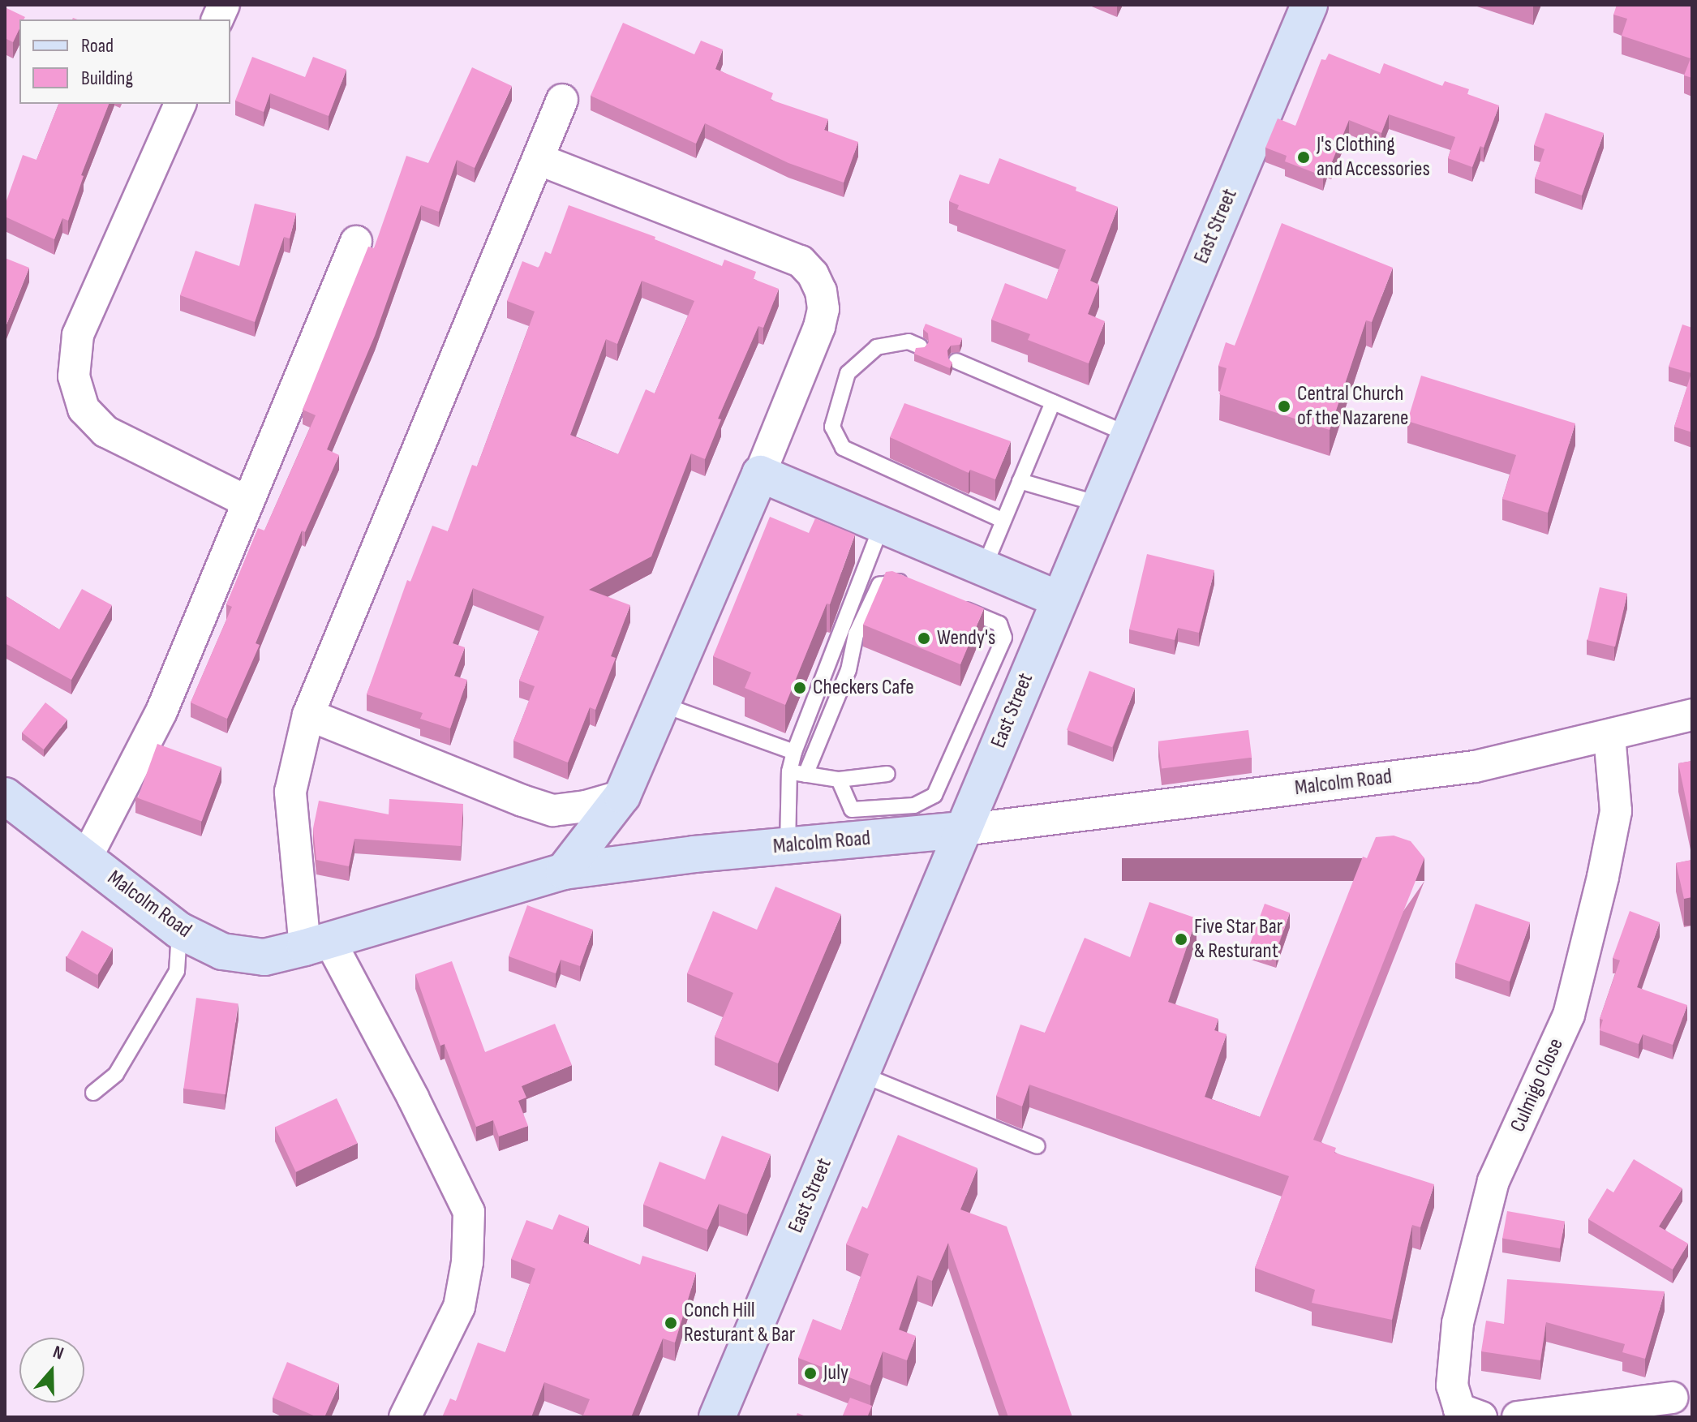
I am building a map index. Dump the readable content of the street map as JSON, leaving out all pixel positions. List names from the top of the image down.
{
  "streets": {
    "street": ["East Street", "Malcolm Road", "Culmigo Close"]
  },
  "crossings": [
    ["East Street", "Malcolm Road"],
    ["Malcolm Road", "Culmigo Close"]
  ],
  "places": [
    "J's Clothing and Accessories",
    "Central Church of the Nazarene",
    "Wendy's",
    "Checkers Cafe",
    "Five Star Bar & Resturant",
    "Conch Hill Resturant & Bar",
    "July"
  ],
  "legend": ["Road", "Building"],
  "north": "top"
}
